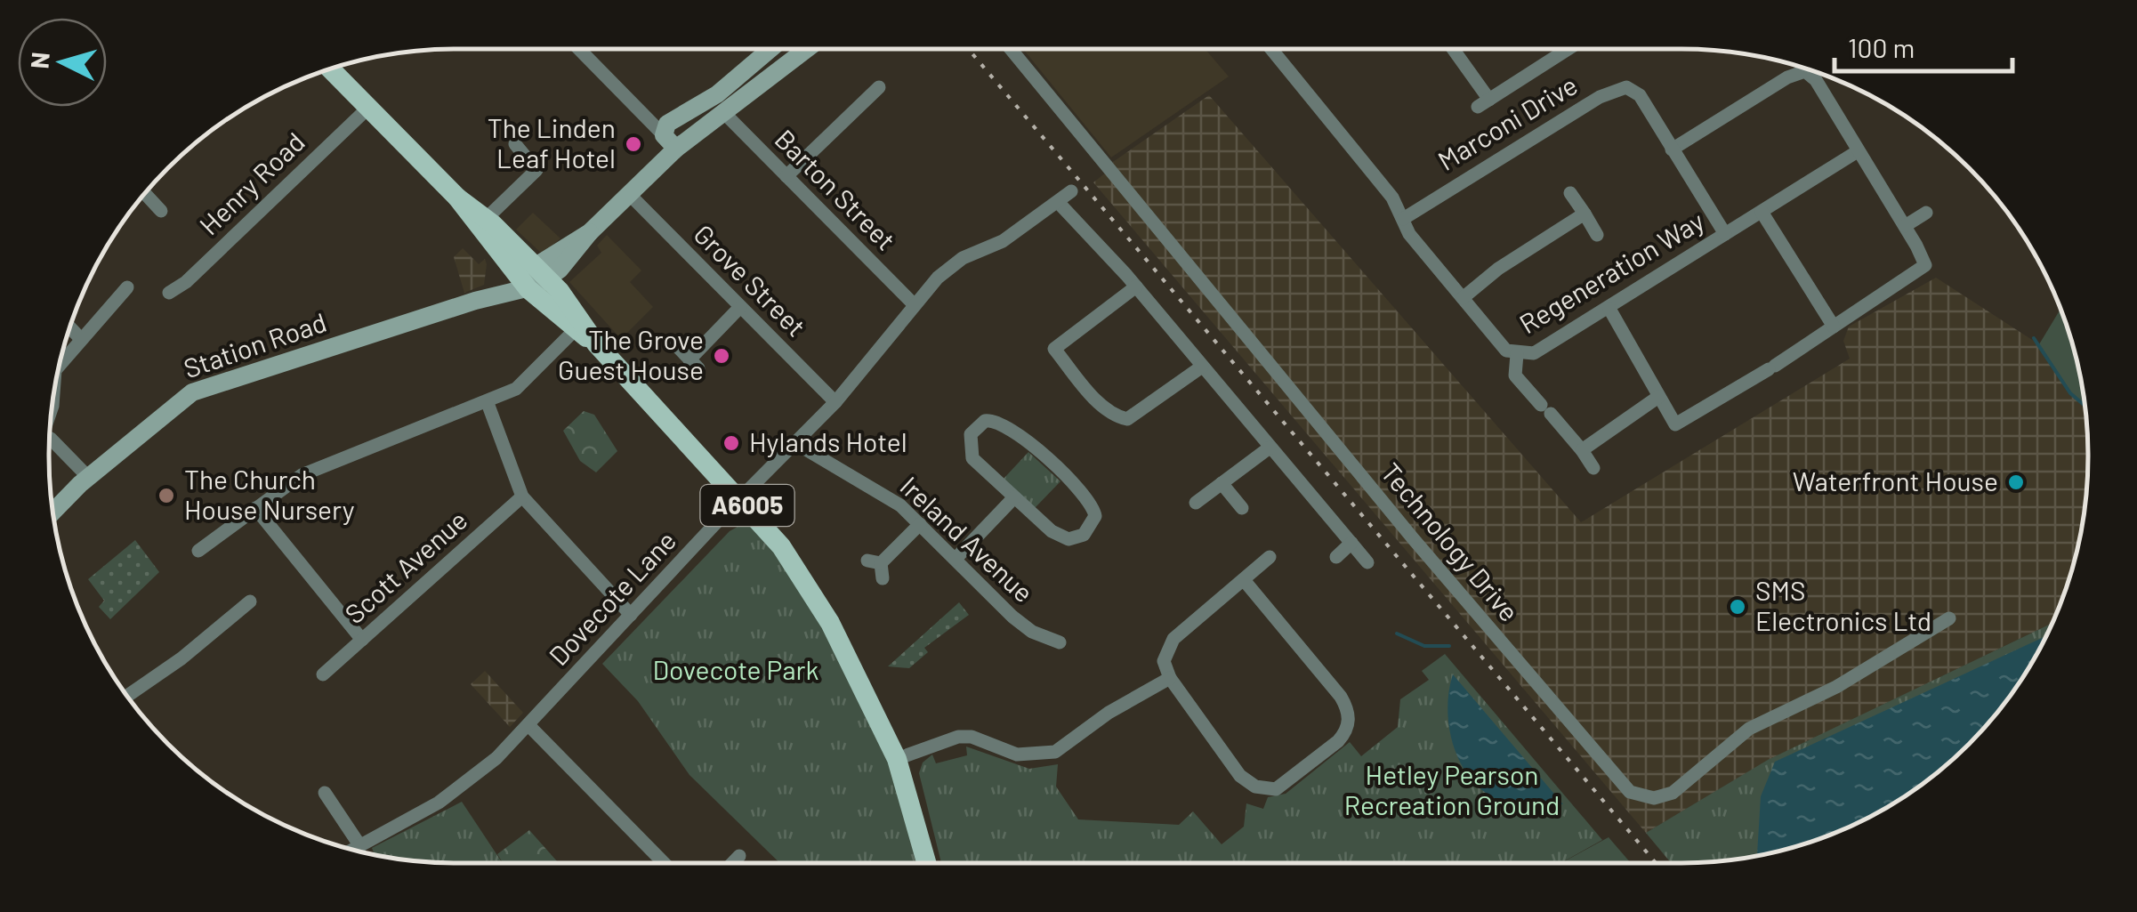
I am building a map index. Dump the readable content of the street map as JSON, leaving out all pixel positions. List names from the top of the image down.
{
  "streets": {
    "main road": ["Station Road", "A6005"],
    "street": [
      "Marconi Drive",
      "Henry Road",
      "Barton Street",
      "Regeneration Way",
      "Grove Street",
      "Ireland Avenue",
      "Technology Drive",
      "Scott Avenue",
      "Dovecote Lane"
    ]
  },
  "crossings": [
    ["Marconi Drive", "Regeneration Way"],
    ["Henry Road", "A6005"],
    ["Barton Street", "Station Road"],
    ["Barton Street", "Dovecote Lane"],
    ["Grove Street", "Station Road"],
    ["Grove Street", "Dovecote Lane"],
    ["Station Road", "A6005"],
    ["A6005", "Dovecote Lane"],
    ["Ireland Avenue", "Dovecote Lane"]
  ],
  "parks": ["Dovecote Park", "Hetley Pearson Recreation Ground"],
  "places": [
    "The Linden Leaf Hotel",
    "The Grove Guest House",
    "Hylands Hotel",
    "Waterfront House",
    "The Church House Nursery",
    "SMS Electronics Ltd"
  ],
  "scale_bar": "100 m",
  "north": "left"
}
